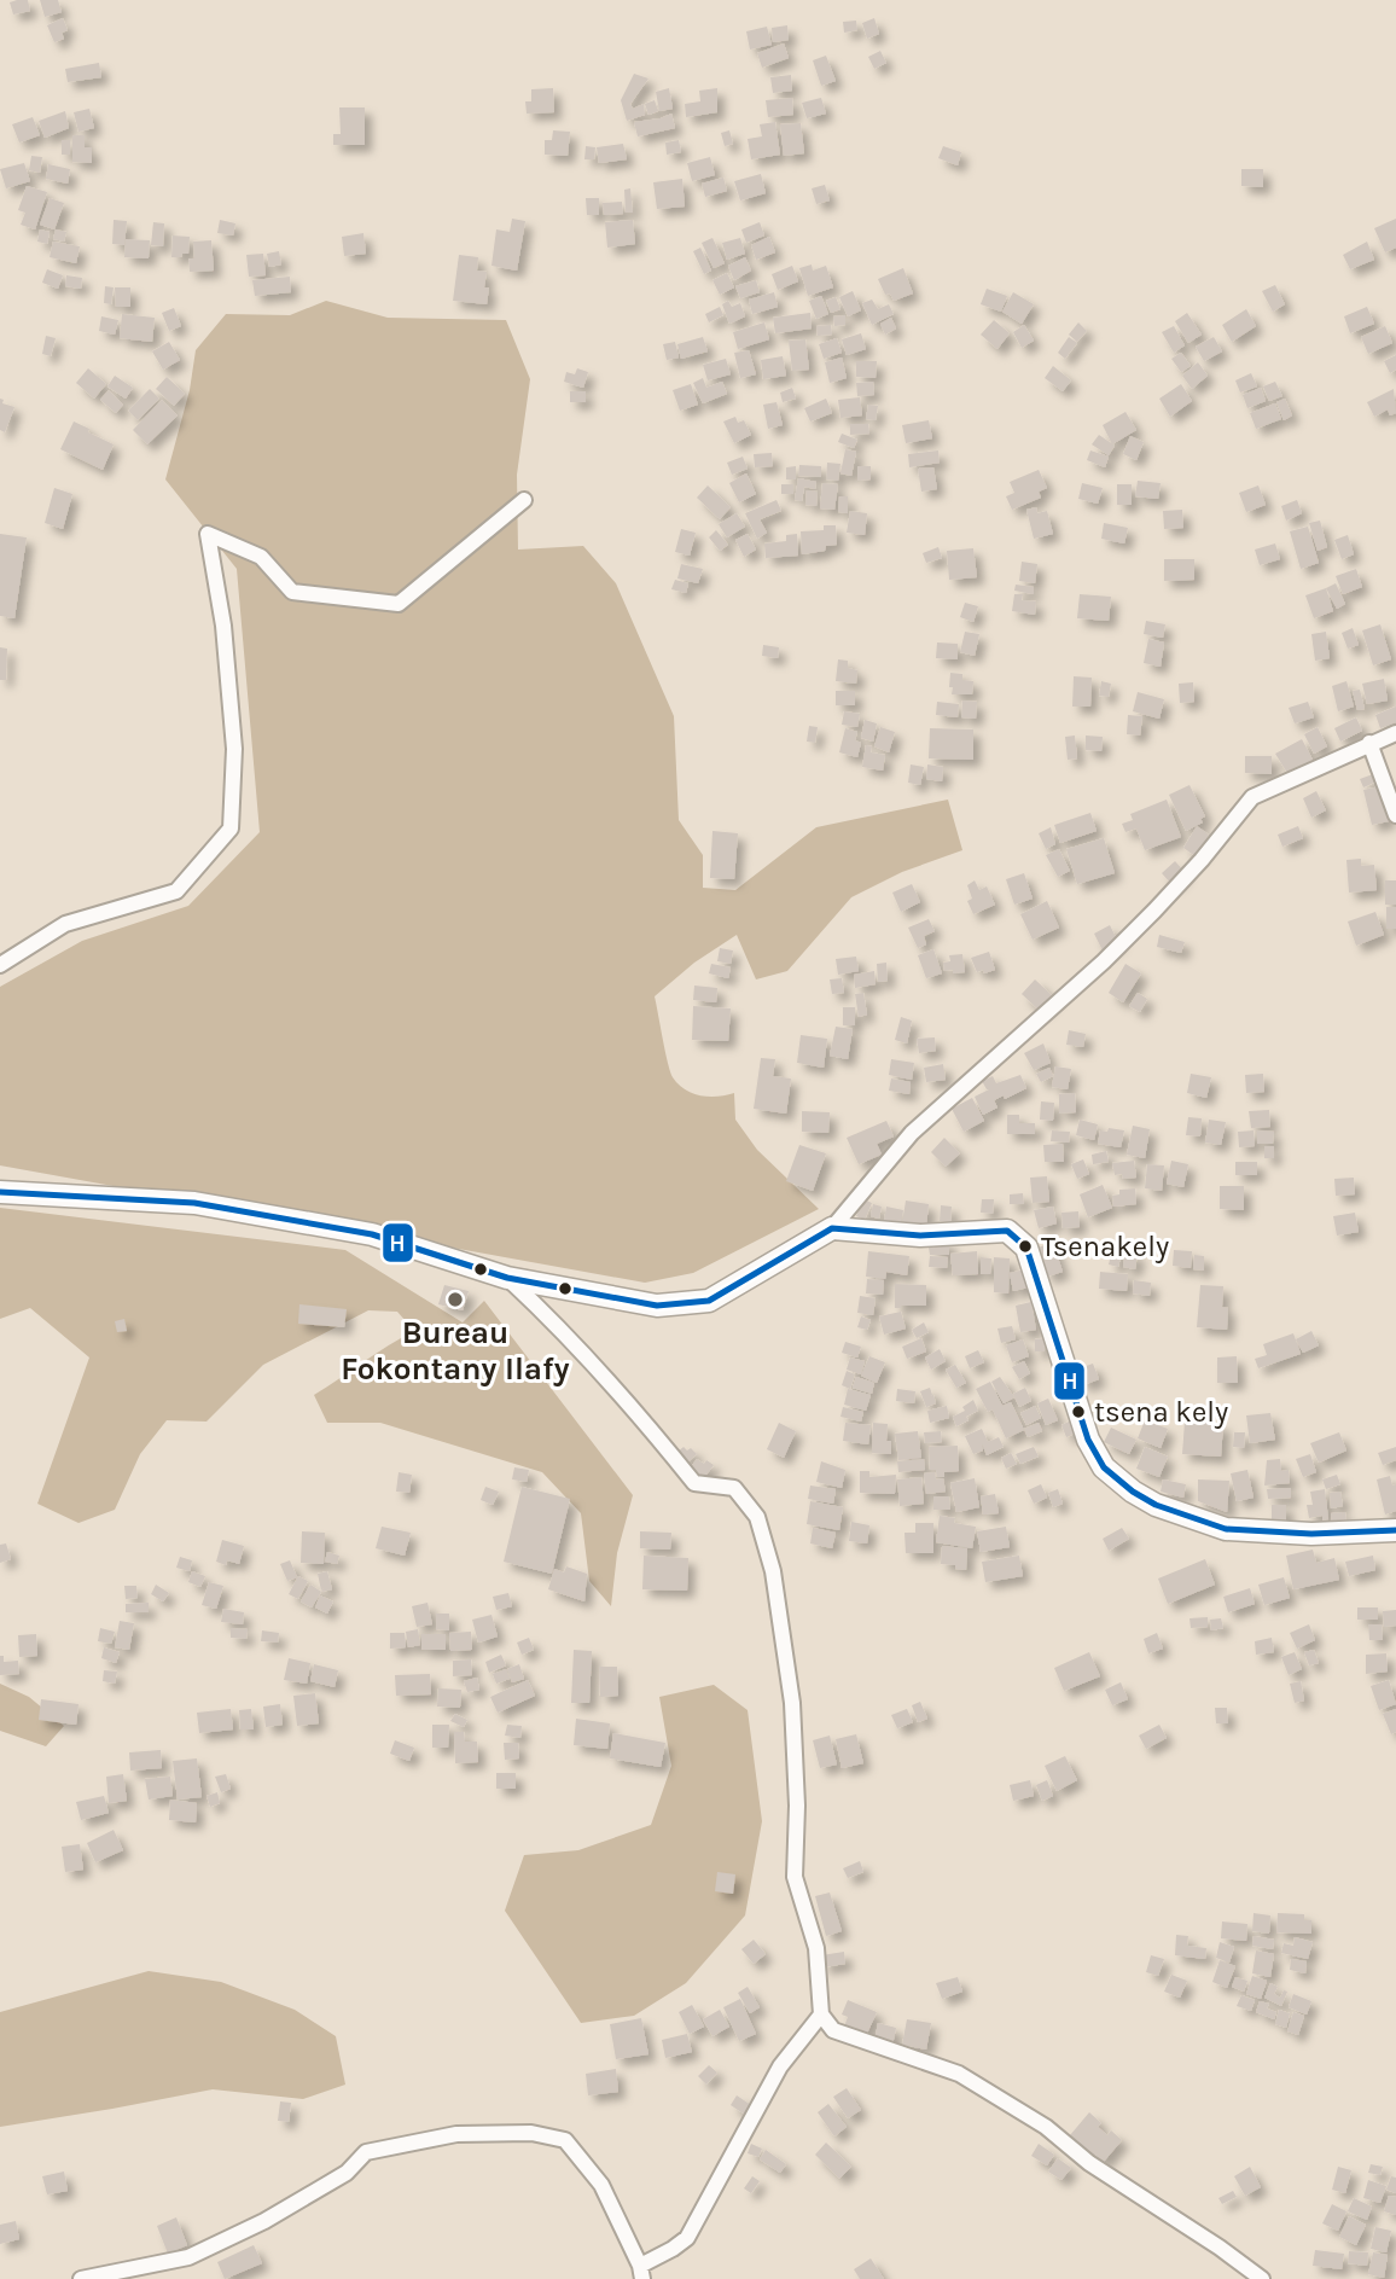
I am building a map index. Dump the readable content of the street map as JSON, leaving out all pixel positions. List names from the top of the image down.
{
  "places": ["Tsenakely", "Bureau Fokontany Ilafy", "tsena kely"],
  "lines": ["transit line H"]
}
